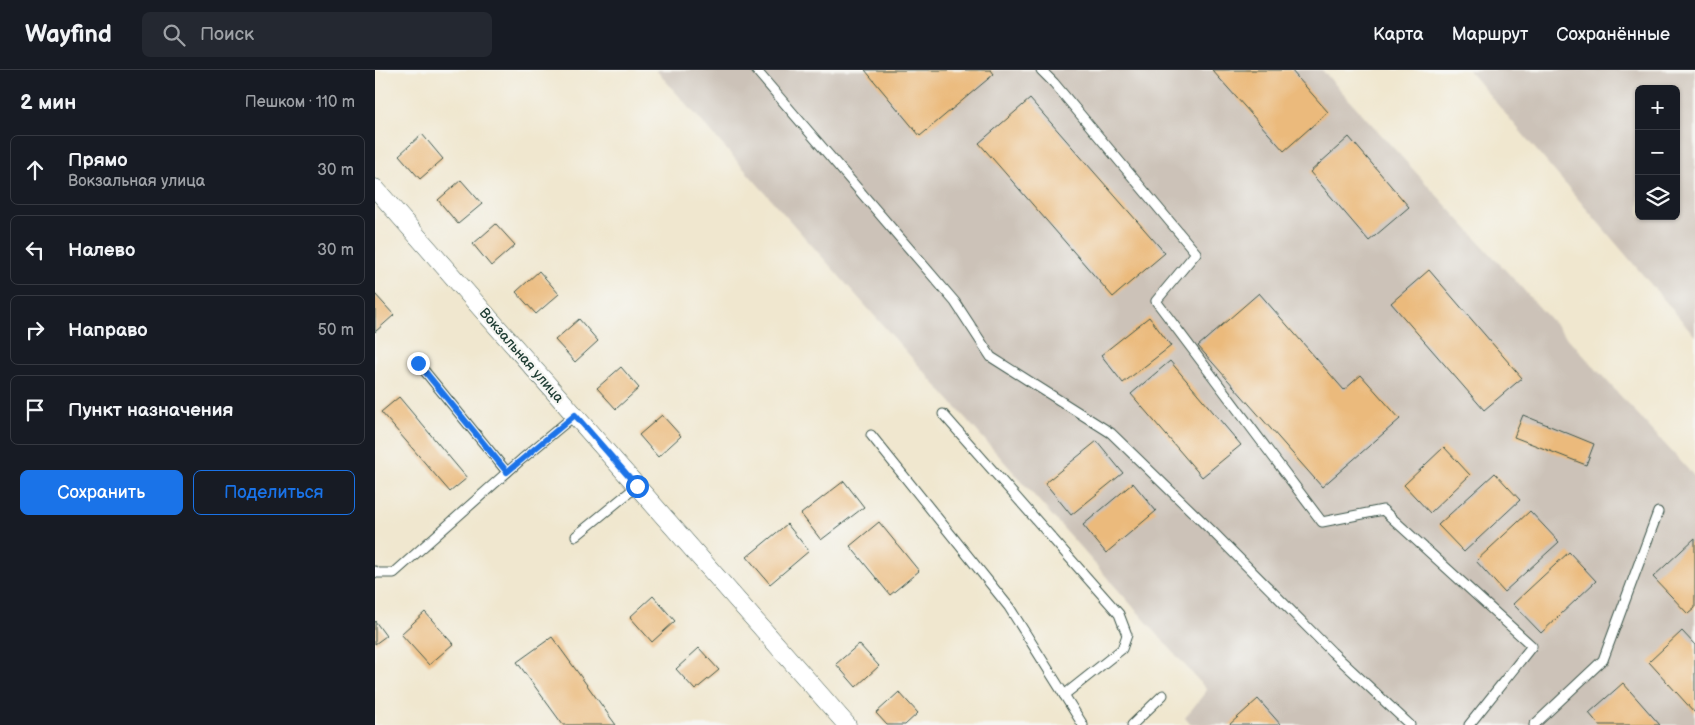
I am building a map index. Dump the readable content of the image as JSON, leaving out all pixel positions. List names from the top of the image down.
{
  "streets": {
    "street": ["Вокзальная улица"]
  },
  "page": {
    "header": "Wayfind",
    "search": "Поиск",
    "nav": ["Карта", "Маршрут", "Сохранённые"],
    "heading": ["2 мин", "Пешком · 110 m"],
    "map_buttons": ["+", "−"],
    "list": [
      ["Прямо", "Вокзальная улица", "30 m"],
      ["Налево", "30 m"],
      ["Направо", "50 m"],
      "Пункт назначения"
    ],
    "buttons": ["Сохранить", "Поделиться"]
  }
}
